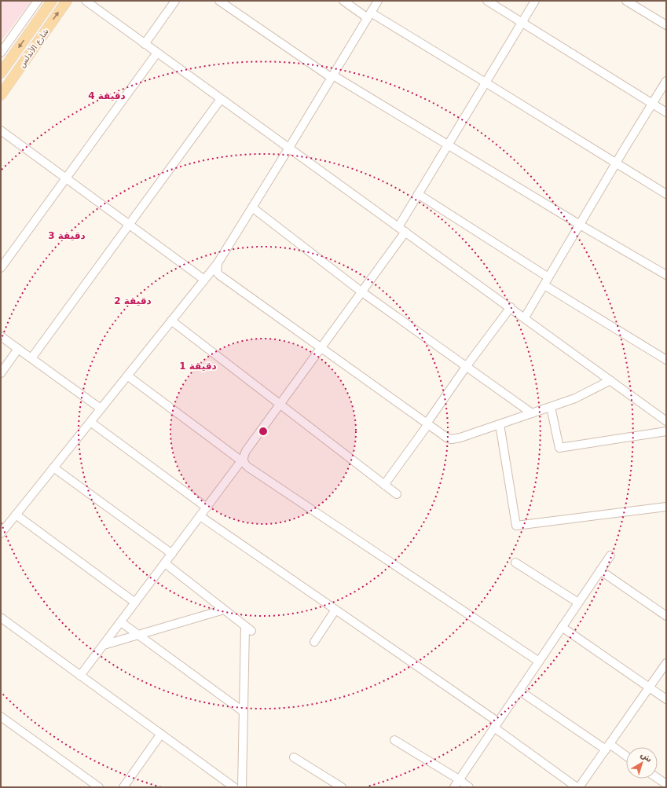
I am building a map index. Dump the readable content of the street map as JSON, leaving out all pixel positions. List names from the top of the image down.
{
  "streets": {
    "main road": ["شارع الأندلس"]
  },
  "north": "top right",
  "rings": [
    "4 دقيقة",
    "3 دقيقة",
    "2 دقيقة",
    "1 دقيقة"
  ]
}
